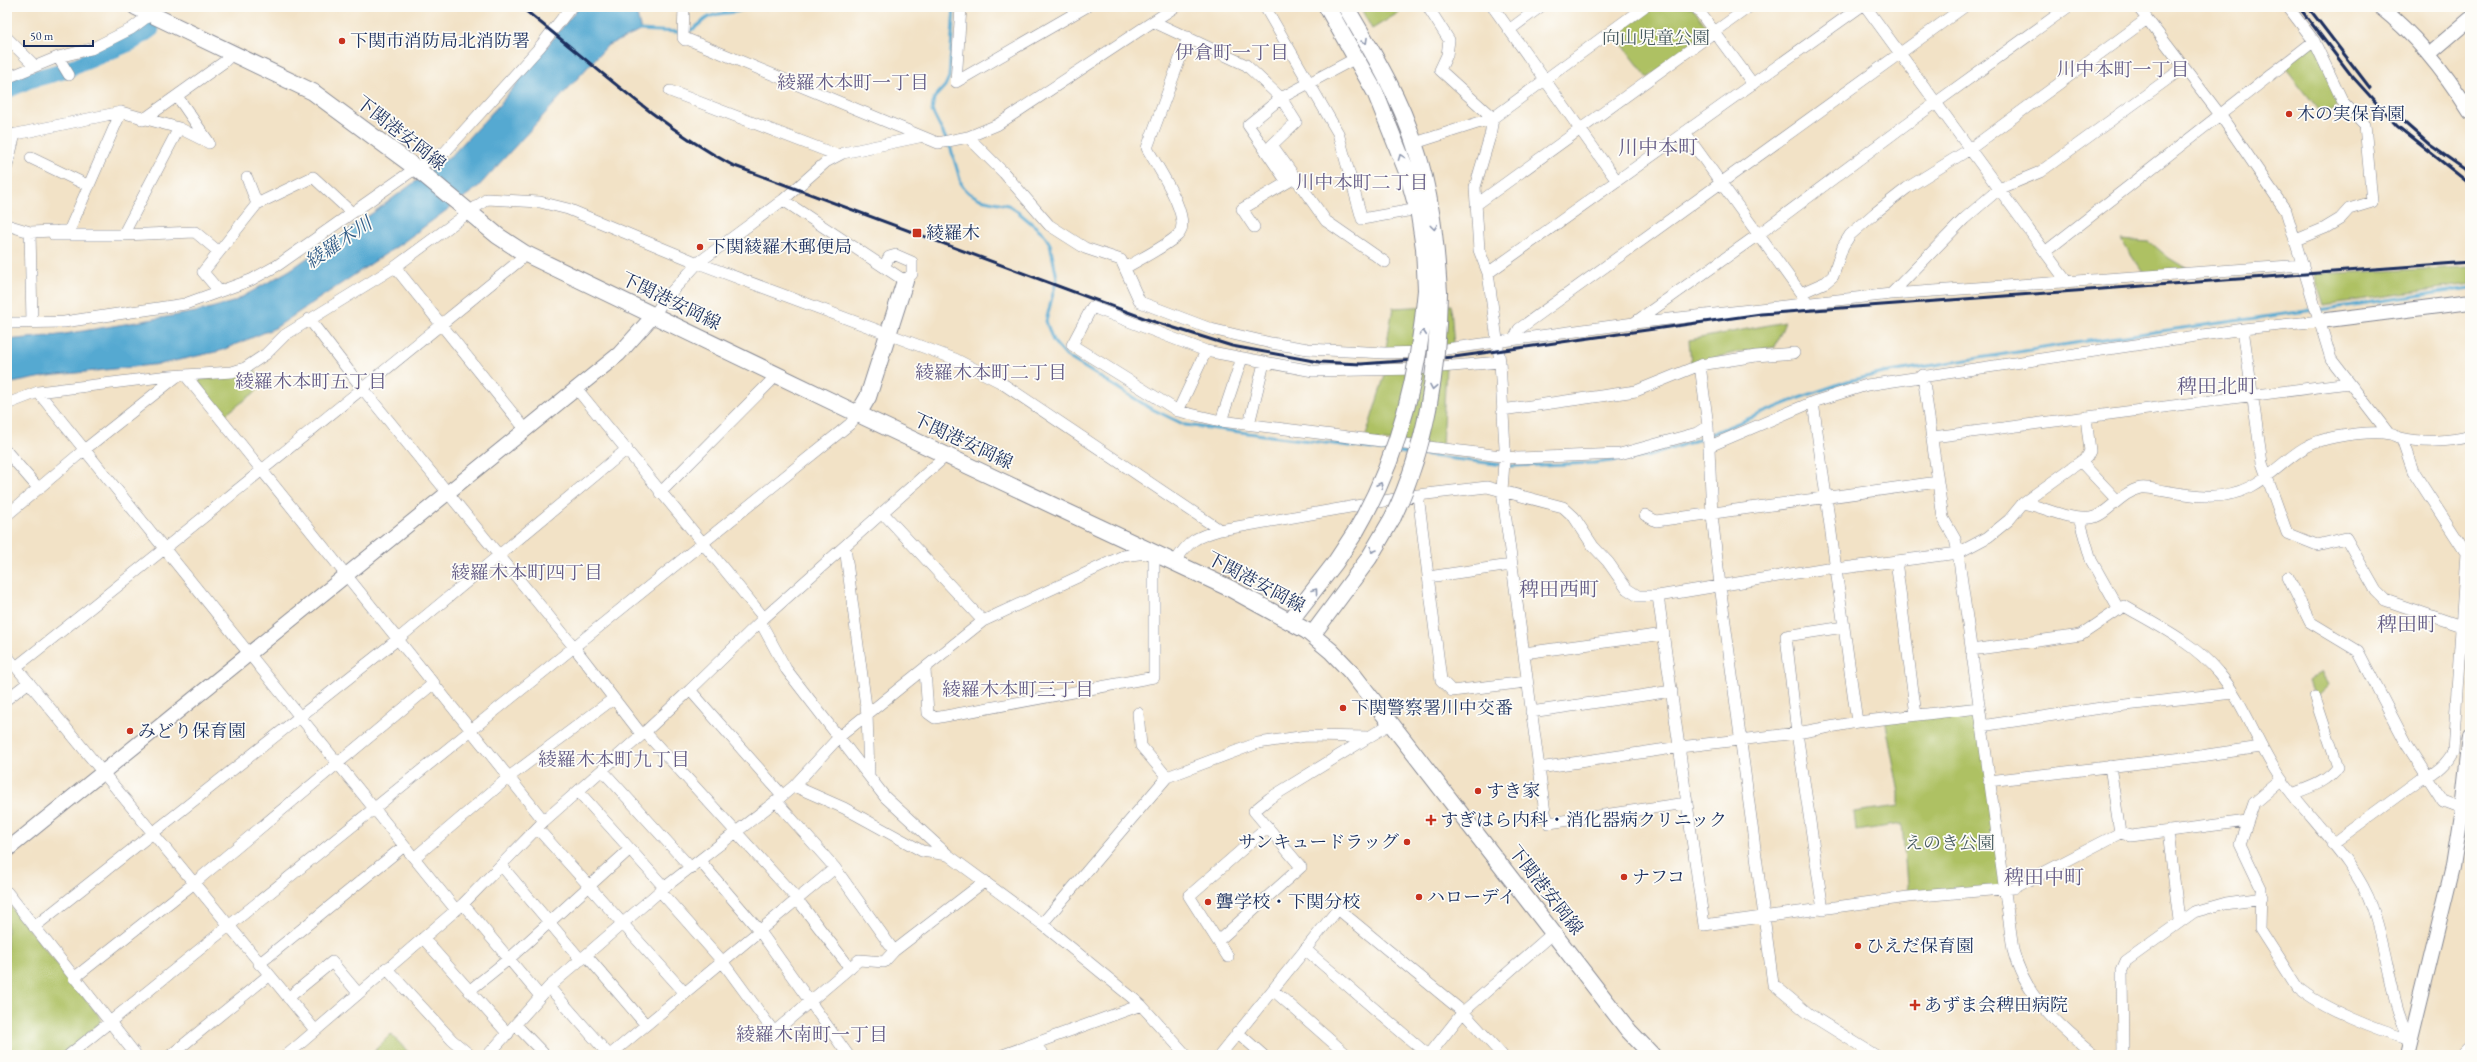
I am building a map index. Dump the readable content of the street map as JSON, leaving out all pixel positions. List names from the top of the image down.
{
  "streets": {
    "main road": ["下関港安岡線"]
  },
  "districts": [
    "伊倉町一丁目",
    "川中本町一丁目",
    "綾羅木本町一丁目",
    "川中本町",
    "川中本町二丁目",
    "綾羅木本町二丁目",
    "綾羅木本町五丁目",
    "稗田北町",
    "綾羅木本町四丁目",
    "稗田西町",
    "稗田町",
    "綾羅木本町三丁目",
    "綾羅木本町九丁目",
    "稗田中町",
    "綾羅木南町一丁目"
  ],
  "water": ["綾羅木川"],
  "parks": ["向山児童公園", "えのき公園"],
  "places": {
    "other": [
      "下関市消防局北消防署",
      "木の実保育園",
      "下関綾羅木郵便局",
      "下関警察署川中交番",
      "みどり保育園",
      "すき家",
      "サンキュードラッグ",
      "ナフコ",
      "ハローデイ",
      "聾学校・下関分校",
      "ひえだ保育園"
    ],
    "transit": ["綾羅木"],
    "health": ["すぎはら内科・消化器病クリニック", "あずま会稗田病院"]
  },
  "scale_bar": "50 m"
}
